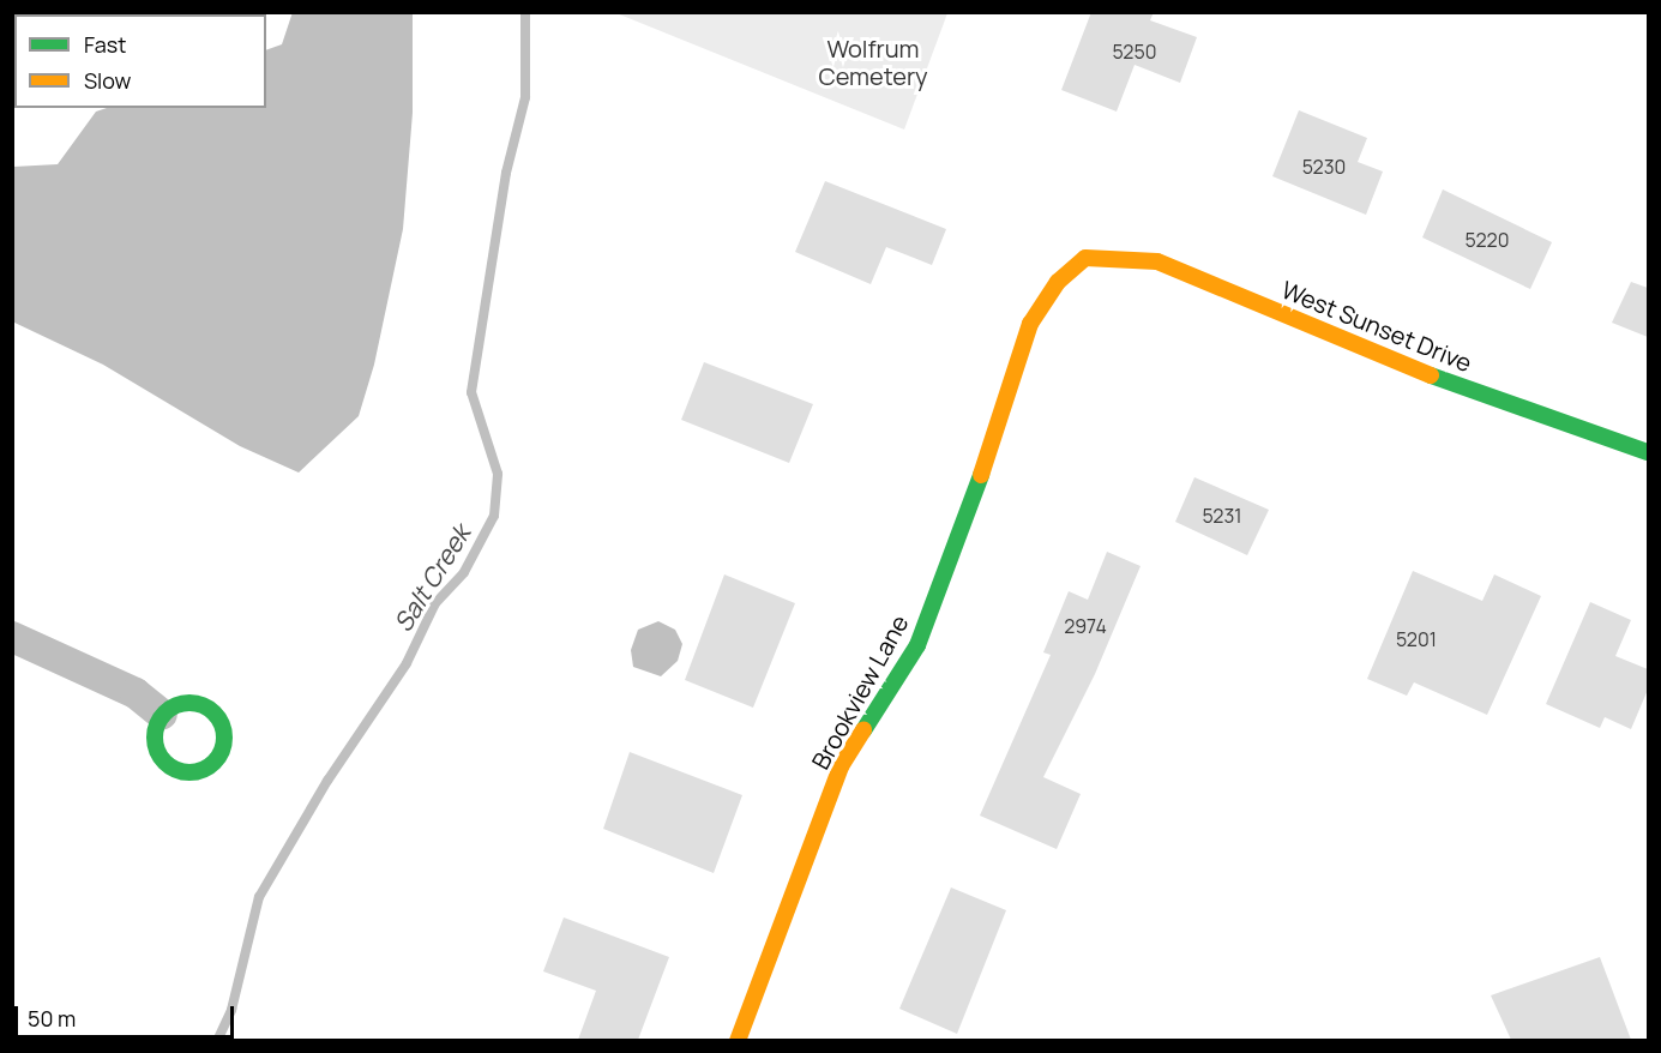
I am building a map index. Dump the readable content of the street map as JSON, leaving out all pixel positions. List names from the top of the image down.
{
  "streets": {
    "street": ["West Sunset Drive", "Brookview Lane"]
  },
  "crossings": [
    ["West Sunset Drive", "Brookview Lane"]
  ],
  "water": ["Salt Creek"],
  "parks": ["Wolfrum Cemetery"],
  "house_numbers": [
    "5250",
    "5230",
    "5220",
    "5231",
    "2974",
    "5201"
  ],
  "legend": ["Fast", "Slow"],
  "scale_bar": "50 m"
}
